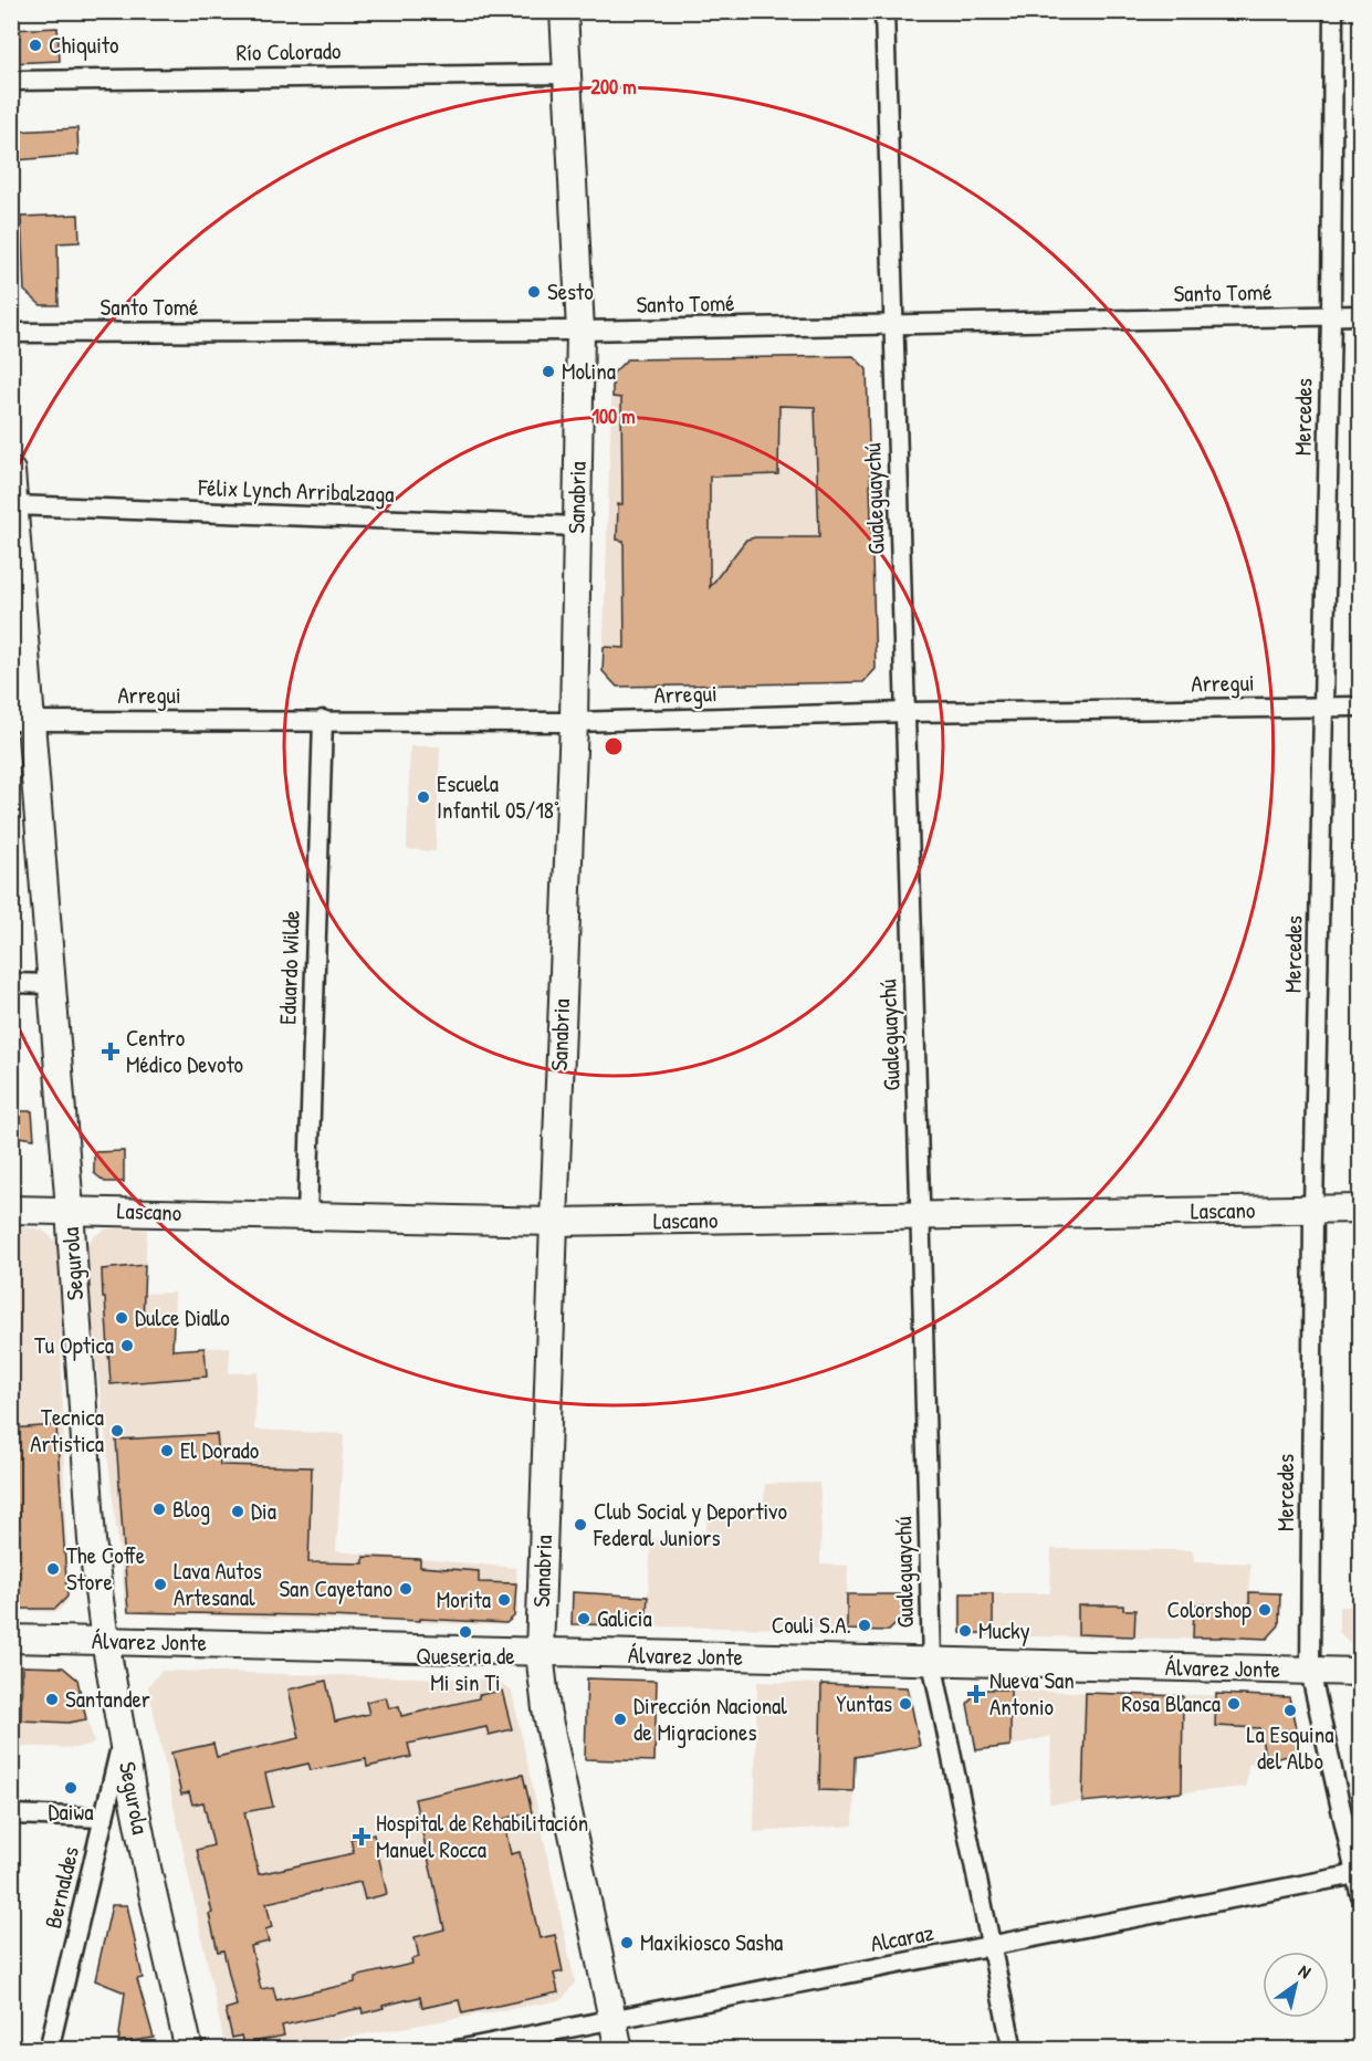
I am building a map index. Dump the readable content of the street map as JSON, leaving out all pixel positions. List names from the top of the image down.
{
  "streets": {
    "street": [
      "Río Colorado",
      "Santo Tomé",
      "Mercedes",
      "Félix Lynch Arribalzaga",
      "Sanabria",
      "Gualeguaychú",
      "Arregui",
      "Eduardo Wilde",
      "Lascano",
      "Segurola",
      "Álvarez Jonte",
      "Bernaldes",
      "Alcaraz"
    ]
  },
  "crossings": [
    ["Río Colorado", "Sanabria"],
    ["Santo Tomé", "Mercedes"],
    ["Santo Tomé", "Sanabria"],
    ["Santo Tomé", "Gualeguaychú"],
    ["Mercedes", "Arregui"],
    ["Mercedes", "Lascano"],
    ["Mercedes", "Álvarez Jonte"],
    ["Mercedes", "Alcaraz"],
    ["Félix Lynch Arribalzaga", "Sanabria"],
    ["Félix Lynch Arribalzaga", "Segurola"],
    ["Sanabria", "Arregui"],
    ["Sanabria", "Lascano"],
    ["Sanabria", "Álvarez Jonte"],
    ["Sanabria", "Alcaraz"],
    ["Gualeguaychú", "Arregui"],
    ["Gualeguaychú", "Lascano"],
    ["Gualeguaychú", "Álvarez Jonte"],
    ["Gualeguaychú", "Alcaraz"],
    ["Arregui", "Eduardo Wilde"],
    ["Arregui", "Segurola"],
    ["Eduardo Wilde", "Lascano"],
    ["Lascano", "Segurola"],
    ["Segurola", "Álvarez Jonte"],
    ["Segurola", "Bernaldes"]
  ],
  "places": {
    "other": [
      "Chiquito",
      "Sesto",
      "Molina",
      "Escuela Infantil 05/18°",
      "Dulce Diallo",
      "Tu Optica",
      "Tecnica Artistica",
      "El Dorado",
      "Blog",
      "Dia",
      "Club Social y Deportivo Federal Juniors",
      "The Coffe Store",
      "Lava Autos Artesanal",
      "San Cayetano",
      "Morita",
      "Colorshop",
      "Galicia",
      "Couli S.A.",
      "Mucky",
      "Queseria de Mi sin Ti",
      "Santander",
      "Yuntas",
      "Rosa Blanca",
      "La Esquina del Albo",
      "Dirección Nacional de Migraciones",
      "Daiwa",
      "Maxikiosco Sasha"
    ],
    "health": ["Centro Médico Devoto", "Nueva San Antonio", "Hospital de Rehabilitación Manuel Rocca"]
  },
  "north": "top right",
  "rings": ["200 m", "100 m"]
}
